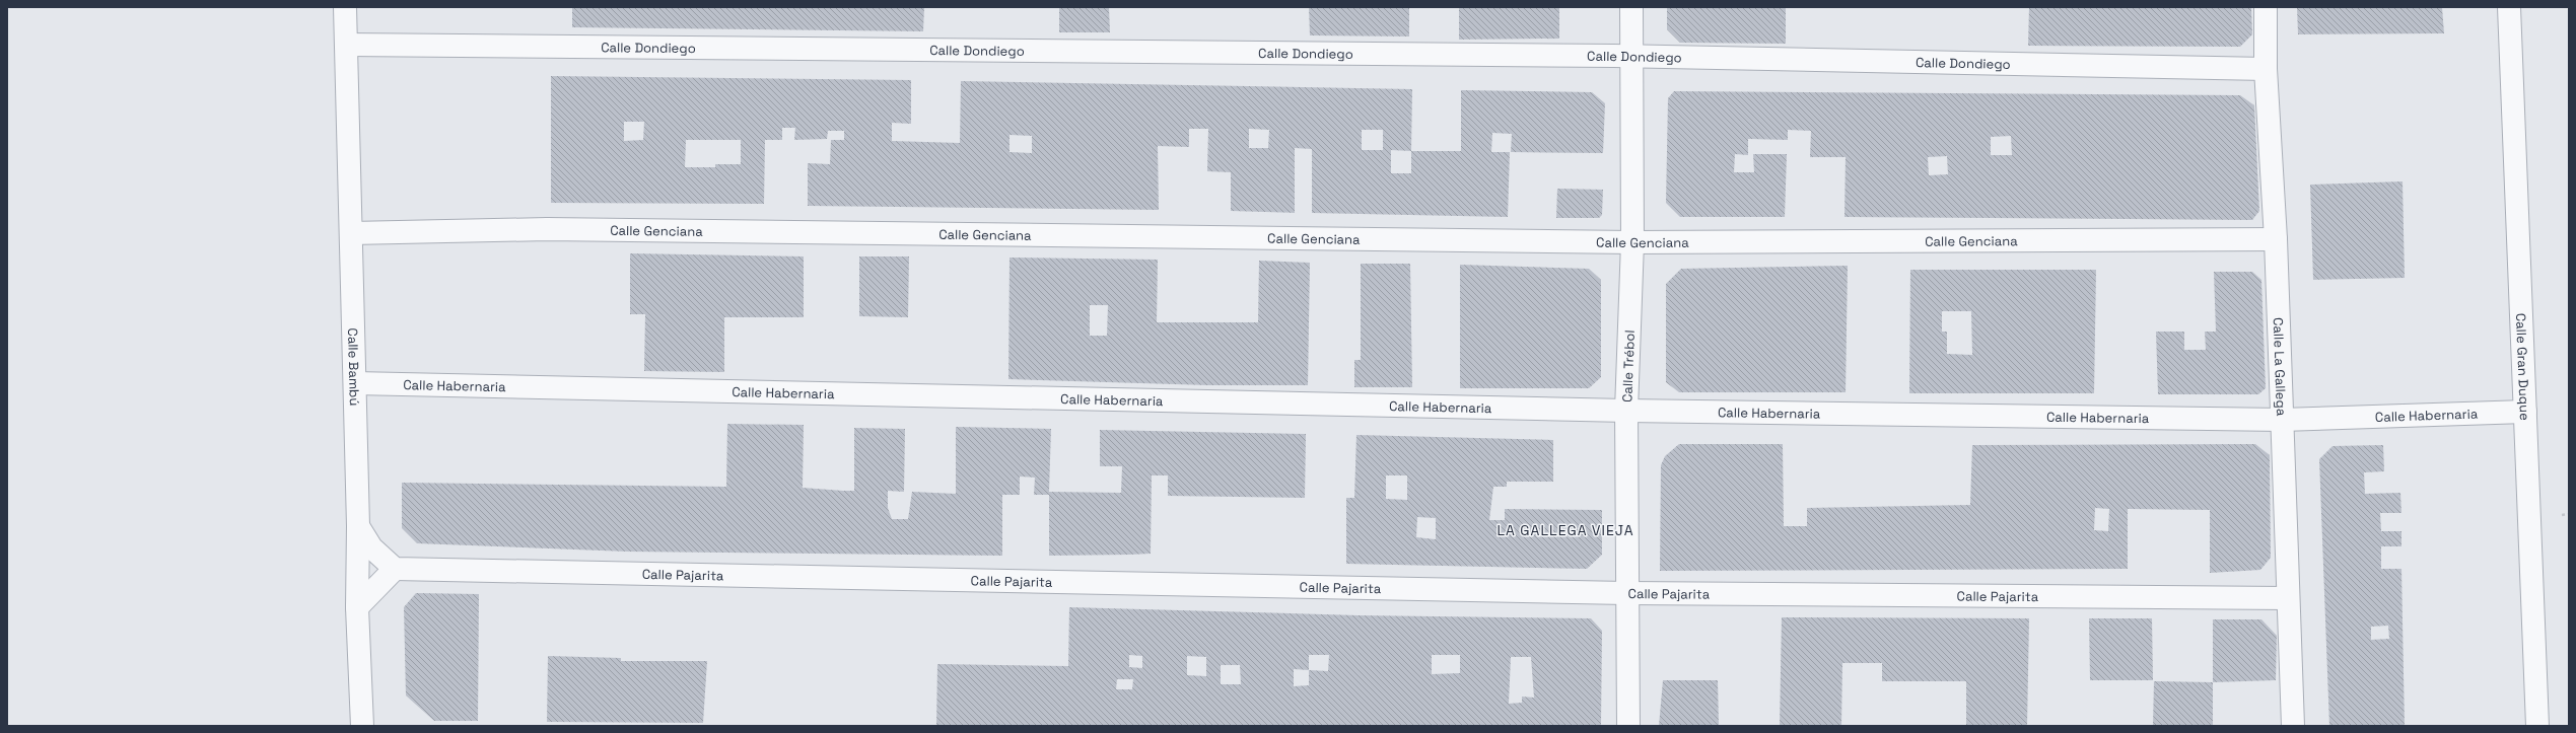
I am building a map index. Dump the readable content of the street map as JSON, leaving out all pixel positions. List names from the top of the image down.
{
  "streets": {
    "street": [
      "Calle Dondiego",
      "Calle Genciana",
      "Calle Trébol",
      "Calle La Gallega",
      "Calle Gran Duque",
      "Calle Bambú",
      "Calle Habernaria",
      "Calle Pajarita"
    ]
  },
  "crossings": [
    ["Calle Dondiego", "Calle Trébol"],
    ["Calle Dondiego", "Calle La Gallega"],
    ["Calle Dondiego", "Calle Bambú"],
    ["Calle Genciana", "Calle Trébol"],
    ["Calle Genciana", "Calle La Gallega"],
    ["Calle Genciana", "Calle Bambú"],
    ["Calle Trébol", "Calle Habernaria"],
    ["Calle Trébol", "Calle Pajarita"],
    ["Calle La Gallega", "Calle Habernaria"],
    ["Calle La Gallega", "Calle Pajarita"],
    ["Calle Gran Duque", "Calle Habernaria"],
    ["Calle Bambú", "Calle Habernaria"]
  ],
  "districts": ["LA GALLEGA VIEJA"]
}
